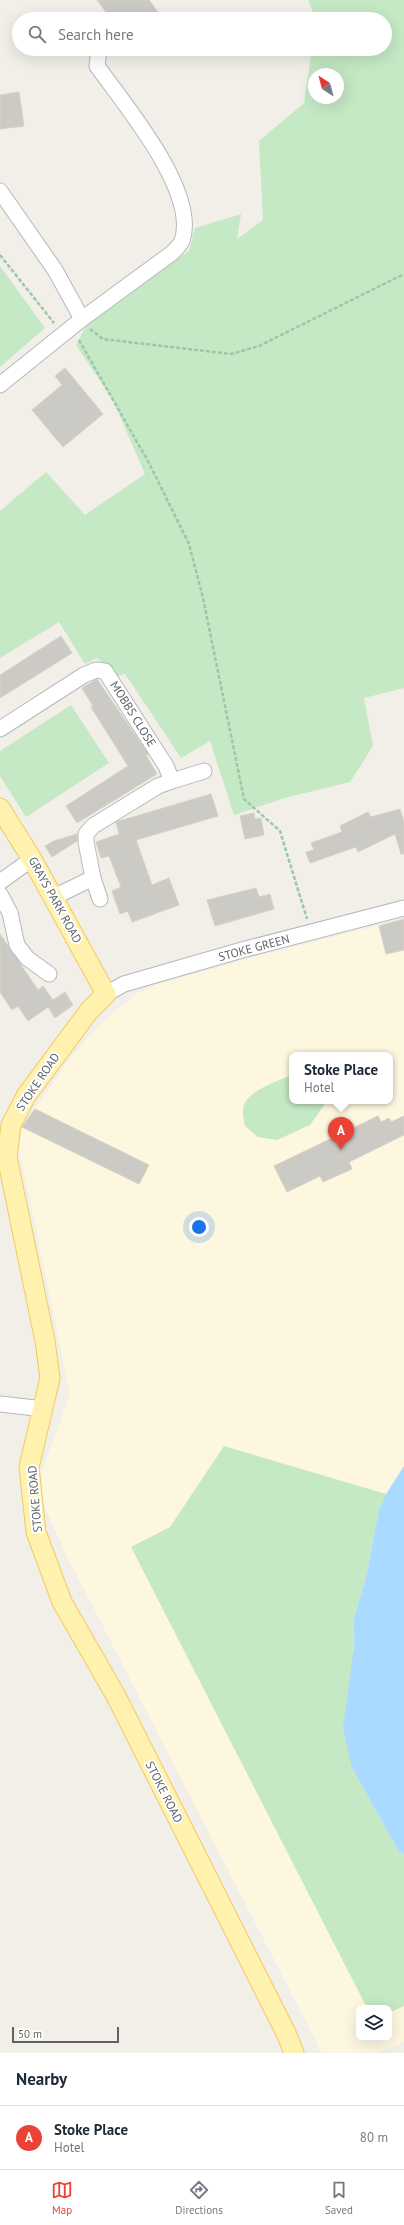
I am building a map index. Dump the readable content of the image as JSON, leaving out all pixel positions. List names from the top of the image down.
{
  "streets": {
    "main road": ["GRAYS PARK ROAD", "STOKE ROAD"],
    "street": ["MOBBS CLOSE", "STOKE GREEN"]
  },
  "crossings": [
    ["GRAYS PARK ROAD", "STOKE GREEN"],
    ["GRAYS PARK ROAD", "STOKE ROAD"],
    ["STOKE GREEN", "STOKE ROAD"]
  ],
  "scale_bar": "50 m",
  "north": "top left",
  "page": {
    "search": "Search here",
    "popup": ["Stoke Place", "Hotel"],
    "pins": "A",
    "scale": "50 m",
    "heading": "Nearby",
    "list": [
      {
        "mark": "A",
        "name": "Stoke Place",
        "note": "Hotel",
        "value": "80 m"
      }
    ],
    "nav": ["Map", "Directions", "Saved"]
  }
}
